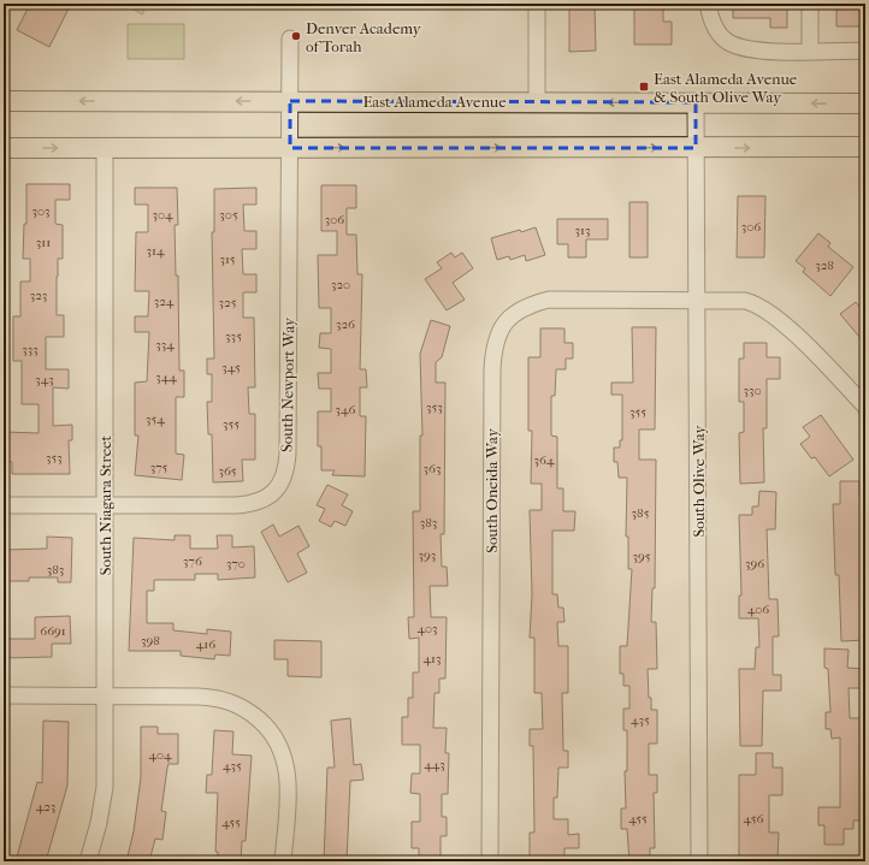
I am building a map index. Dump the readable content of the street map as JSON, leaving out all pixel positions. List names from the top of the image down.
{
  "streets": {
    "main road": ["East Alameda Avenue"],
    "street": [
      "South Newport Way",
      "South Olive Way",
      "South Oneida Way",
      "South Niagara Street"
    ]
  },
  "crossings": [
    ["East Alameda Avenue", "South Newport Way"],
    ["East Alameda Avenue", "South Olive Way"],
    ["South Newport Way", "South Niagara Street"],
    ["South Olive Way", "South Oneida Way"]
  ],
  "places": {
    "other": ["Denver Academy of Torah"],
    "transit": ["East Alameda Avenue & South Olive Way"]
  },
  "house_numbers": [
    "303",
    "304",
    "305",
    "306",
    "306",
    "313",
    "311",
    "314",
    "315",
    "328",
    "320",
    "323",
    "324",
    "325",
    "326",
    "335",
    "334",
    "333",
    "345",
    "344",
    "343",
    "330",
    "353",
    "346",
    "355",
    "354",
    "355",
    "353",
    "364",
    "375",
    "363",
    "365",
    "385",
    "383",
    "393",
    "395",
    "376",
    "370",
    "396",
    "383",
    "406",
    "403",
    "6691",
    "398",
    "416",
    "413",
    "435",
    "404",
    "443",
    "435",
    "423",
    "455",
    "456",
    "455"
  ]
}
